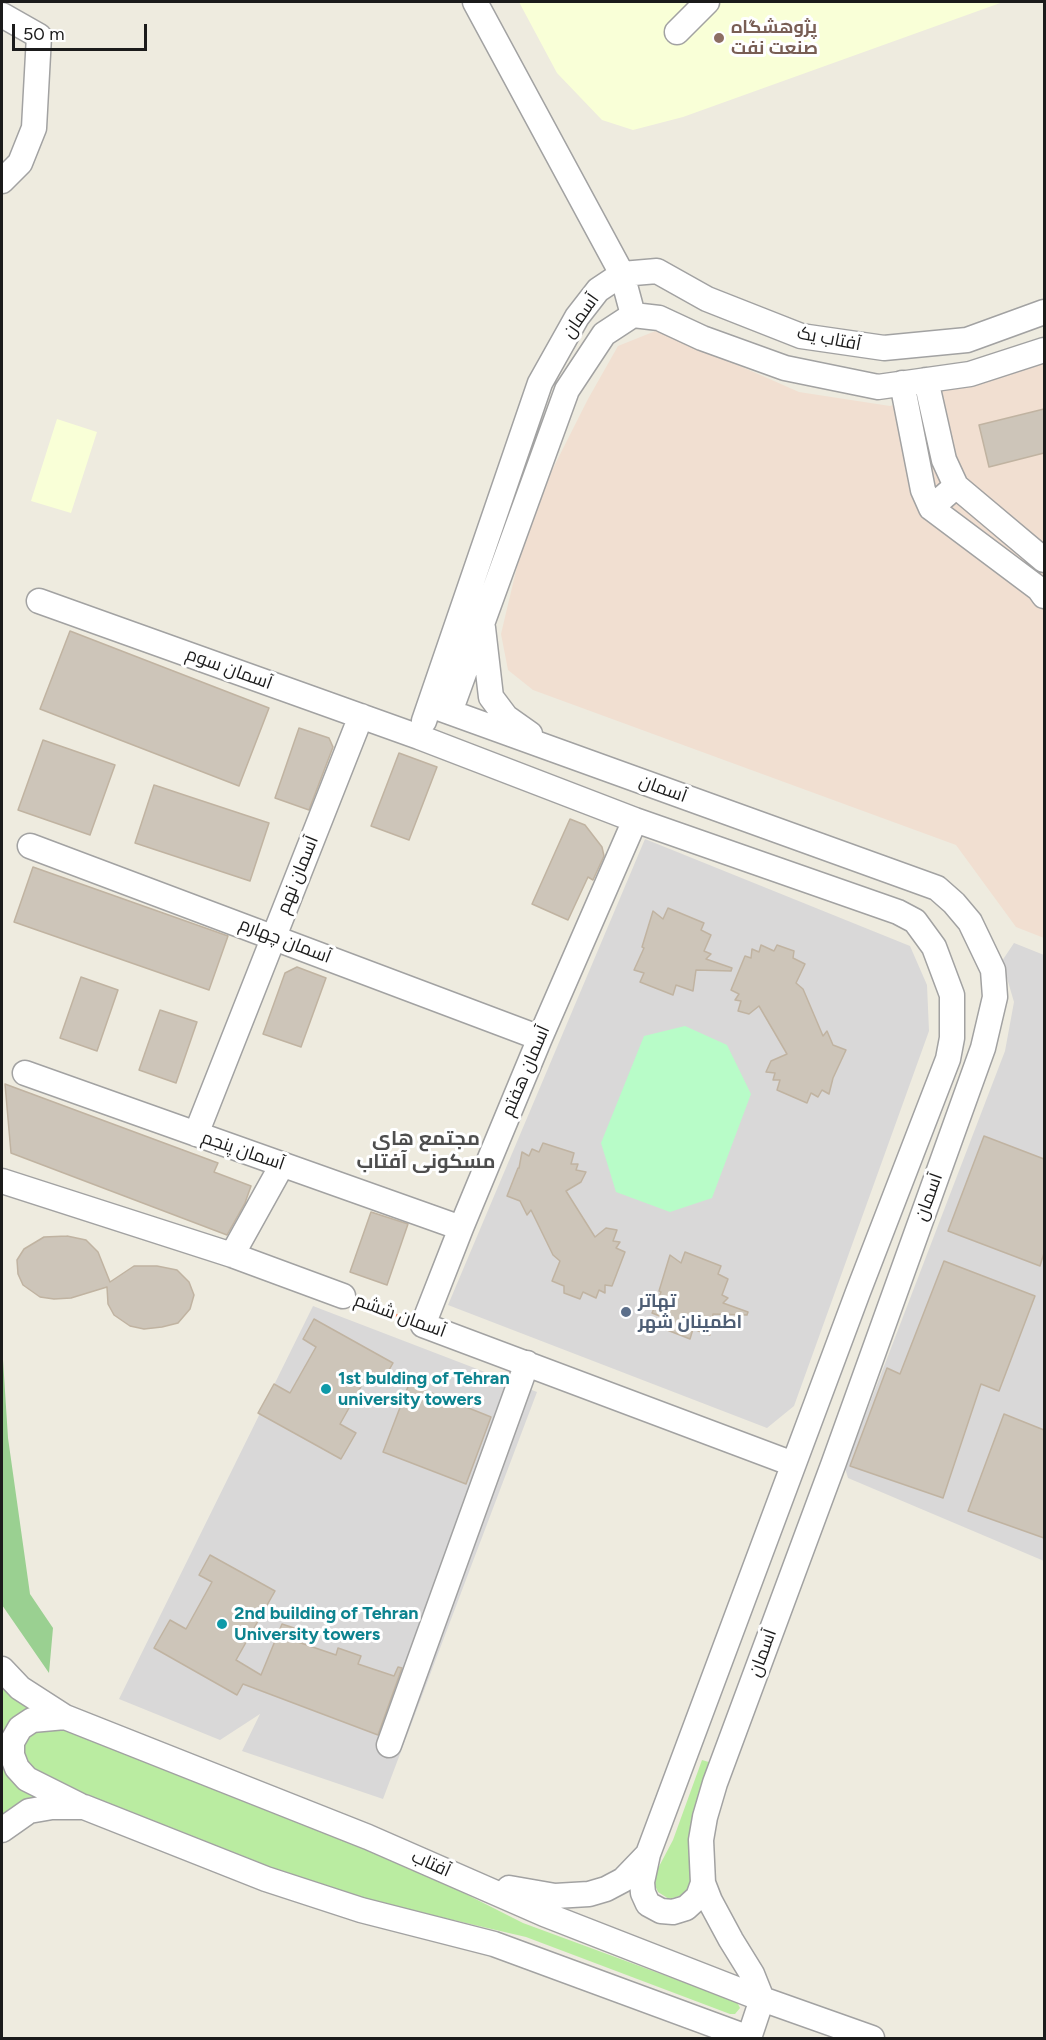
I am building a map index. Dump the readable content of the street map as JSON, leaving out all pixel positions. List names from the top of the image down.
{
  "streets": {
    "street": [
      "آسمان",
      "آفتاب یک",
      "آسمان سوم",
      "آسمان نهم",
      "آسمان چهارم",
      "آسمان هفتم",
      "آسمان پنجم",
      "آسمان ششم",
      "آفتاب"
    ]
  },
  "crossings": [
    ["آسمان", "آفتاب یک"],
    ["آسمان", "آسمان سوم"],
    ["آسمان", "آسمان هفتم"],
    ["آسمان", "آسمان ششم"],
    ["آسمان", "آفتاب"],
    ["آسمان سوم", "آسمان نهم"],
    ["آسمان نهم", "آسمان چهارم"],
    ["آسمان نهم", "آسمان پنجم"],
    ["آسمان چهارم", "آسمان هفتم"],
    ["آسمان هفتم", "آسمان پنجم"],
    ["آسمان هفتم", "آسمان ششم"]
  ],
  "districts": ["مجتمع های مسکونی آفتاب"],
  "places": [
    "پژوهشگاه صنعت نفت",
    "تهاتر اطمینان شهر",
    "1st bulding of Tehran university towers",
    "2nd building of Tehran University towers"
  ],
  "scale_bar": "50 m"
}
